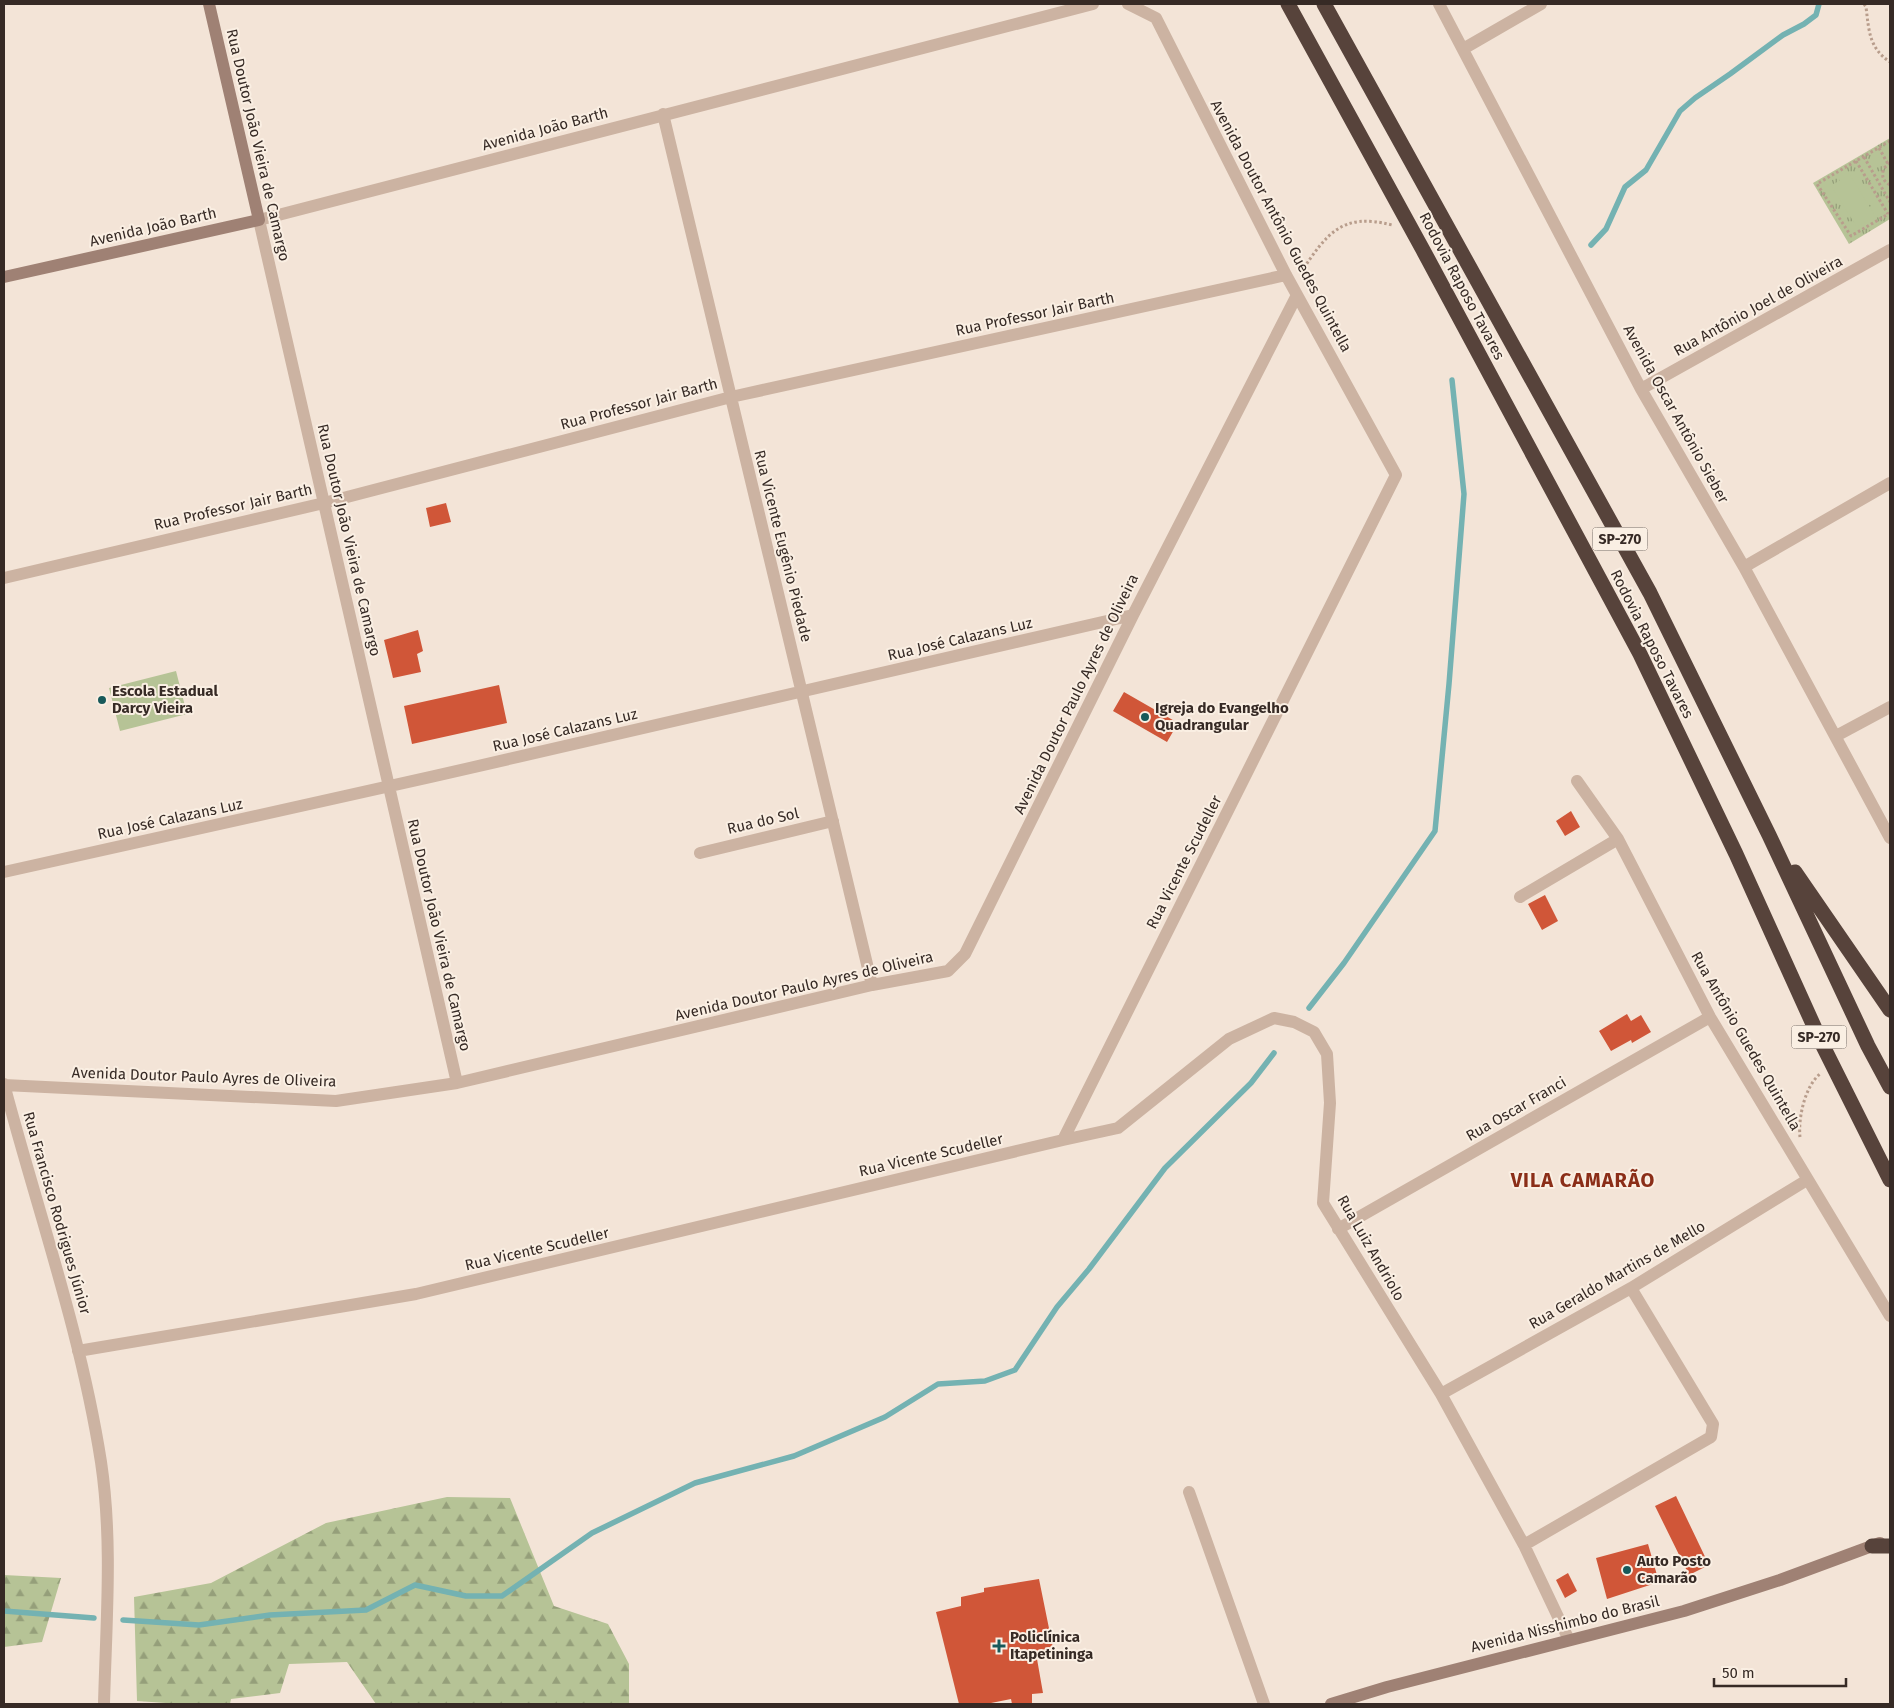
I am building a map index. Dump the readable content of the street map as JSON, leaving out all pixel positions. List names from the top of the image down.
{
  "streets": {
    "highway": ["Rodovia Raposo Tavares", "SP-270"],
    "main road": ["Avenida João Barth", "Rua Doutor João Vieira de Camargo", "Avenida Nisshimbo do Brasil"],
    "street": [
      "Avenida Doutor Antônio Guedes Quintella",
      "Rua Antônio Joel de Oliveira",
      "Rua Professor Jair Barth",
      "Avenida Oscar Antônio Sieber",
      "Rua Vicente Eugênio Piedade",
      "Rua José Calazans Luz",
      "Avenida Doutor Paulo Ayres de Oliveira",
      "Rua do Sol",
      "Rua Vicente Scudeller",
      "Rua Antônio Guedes Quintella",
      "Rua Oscar Franci",
      "Rua Francisco Rodrigues Júnior",
      "Rua Luiz Andriolo",
      "Rua Geraldo Martins de Mello"
    ]
  },
  "crossings": [
    ["Avenida João Barth", "Rua Doutor João Vieira de Camargo"],
    ["Avenida João Barth", "Rua Vicente Eugênio Piedade"],
    ["Rua Doutor João Vieira de Camargo", "Rua Professor Jair Barth"],
    ["Rua Doutor João Vieira de Camargo", "Rua José Calazans Luz"],
    ["Rua Doutor João Vieira de Camargo", "Avenida Doutor Paulo Ayres de Oliveira"],
    ["Avenida Doutor Antônio Guedes Quintella", "Rua Professor Jair Barth"],
    ["Avenida Doutor Antônio Guedes Quintella", "Avenida Doutor Paulo Ayres de Oliveira"],
    ["Avenida Doutor Antônio Guedes Quintella", "Rua Vicente Scudeller"],
    ["Rua Antônio Joel de Oliveira", "Avenida Oscar Antônio Sieber"],
    ["Rua Professor Jair Barth", "Rua Vicente Eugênio Piedade"],
    ["Rua Professor Jair Barth", "Avenida Doutor Paulo Ayres de Oliveira"],
    ["Rua Vicente Eugênio Piedade", "Rua José Calazans Luz"],
    ["Rua Vicente Eugênio Piedade", "Avenida Doutor Paulo Ayres de Oliveira"],
    ["Rua Vicente Eugênio Piedade", "Rua do Sol"],
    ["Rua José Calazans Luz", "Avenida Doutor Paulo Ayres de Oliveira"],
    ["Avenida Doutor Paulo Ayres de Oliveira", "Rua Francisco Rodrigues Júnior"],
    ["Rua Vicente Scudeller", "Rua Francisco Rodrigues Júnior"],
    ["Rua Vicente Scudeller", "Rua Luiz Andriolo"],
    ["Rua Antônio Guedes Quintella", "Rua Oscar Franci"],
    ["Rua Antônio Guedes Quintella", "Rua Geraldo Martins de Mello"],
    ["Rua Oscar Franci", "Rua Luiz Andriolo"],
    ["Rua Luiz Andriolo", "Rua Geraldo Martins de Mello"],
    ["Rua Luiz Andriolo", "Avenida Nisshimbo do Brasil"]
  ],
  "districts": ["VILA CAMARÃO"],
  "places": {
    "other": ["Escola Estadual Darcy Vieira", "Igreja do Evangelho Quadrangular", "Auto Posto Camarão"],
    "health": ["Policlínica Itapetininga"]
  },
  "scale_bar": "50 m"
}
